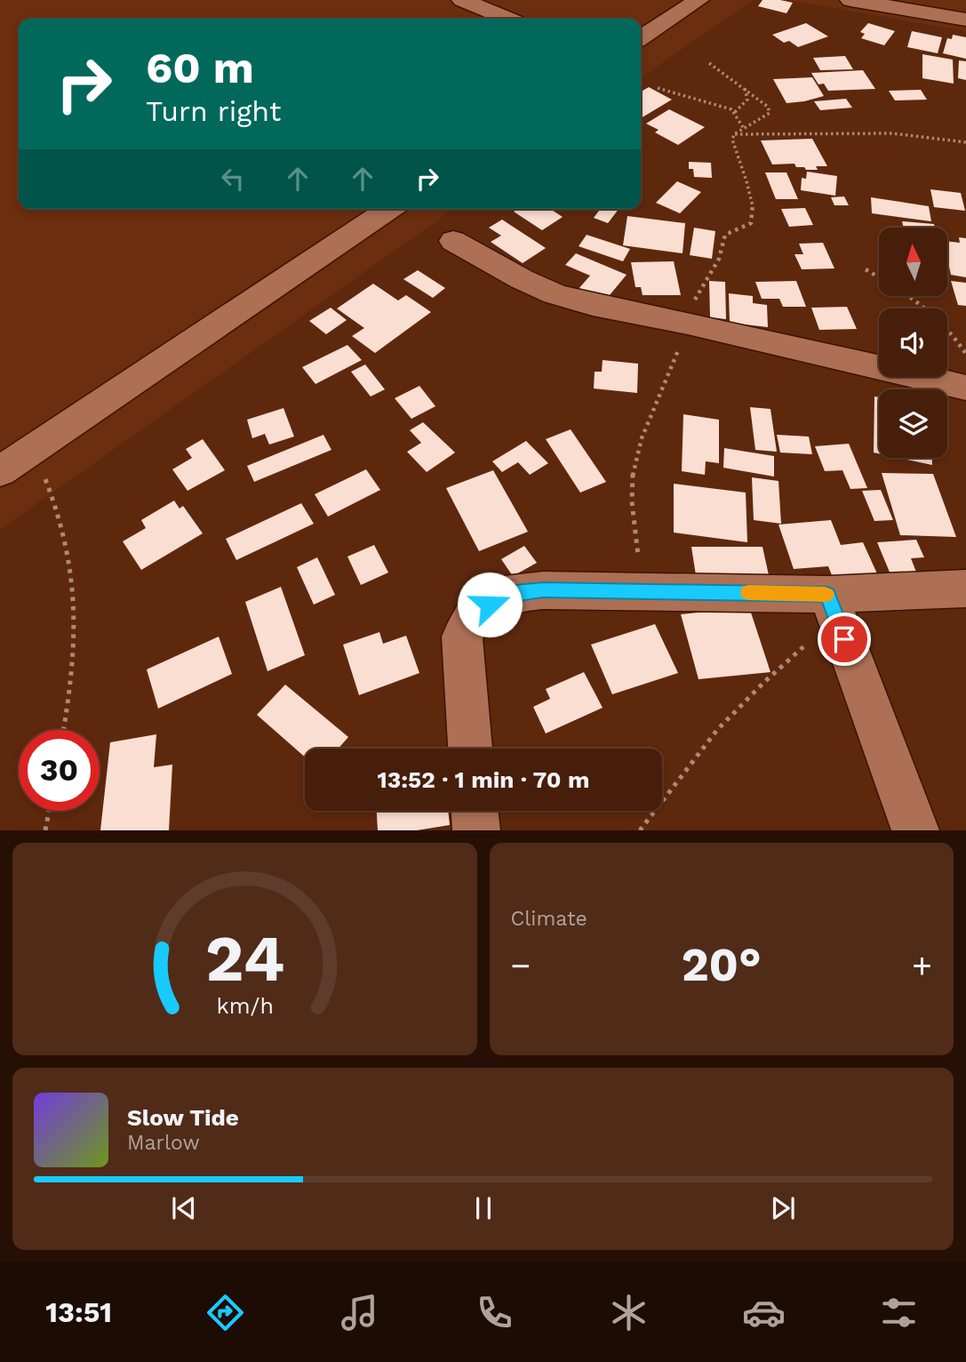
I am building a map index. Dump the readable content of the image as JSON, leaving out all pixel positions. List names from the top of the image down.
{
  "north": "top",
  "page": {
    "turn": ["60 m", "Turn right"],
    "limit": "30",
    "trip": "13:52 · 1 min · 70 m",
    "tile": "Climate",
    "heat": ["−", "20°", "+"],
    "song": ["Slow Tide", "Marlow"],
    "tabs": "13:51",
    "gauge": ["24", "km/h"]
  }
}
